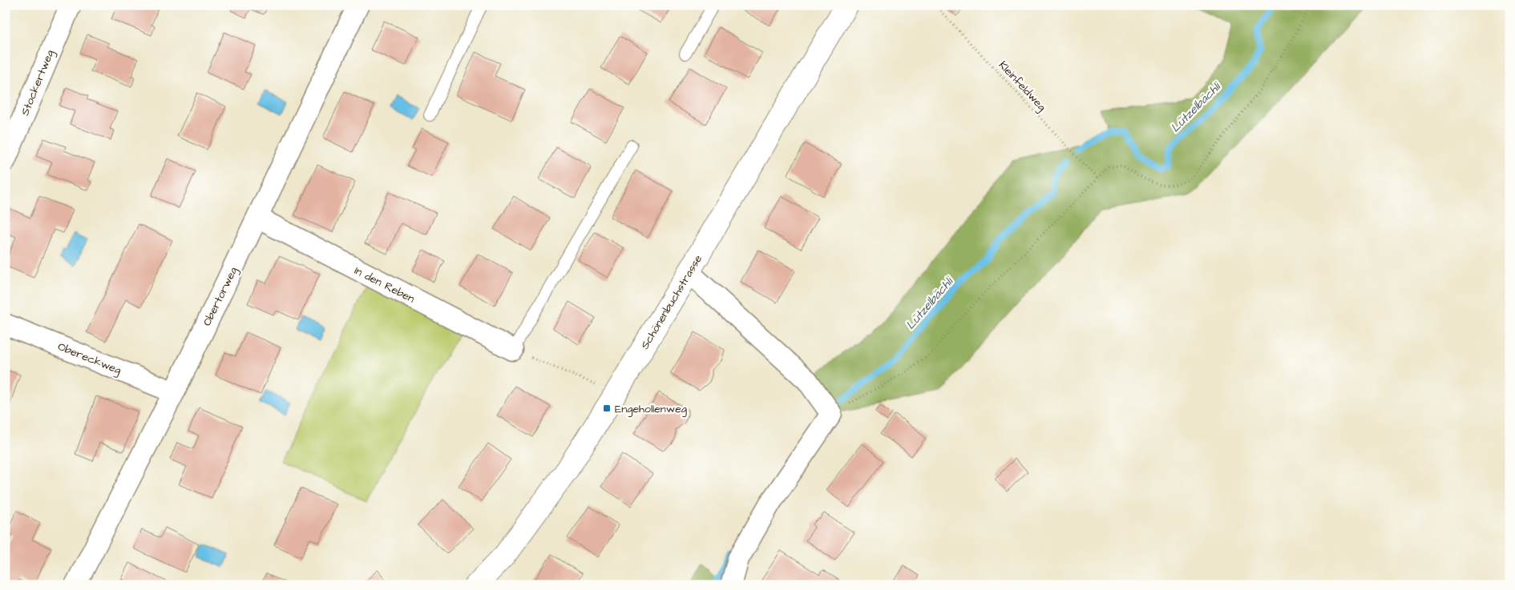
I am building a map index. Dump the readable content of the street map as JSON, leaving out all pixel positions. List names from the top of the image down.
{
  "streets": {
    "street": [
      "Stockertweg",
      "In den Reben",
      "Obertorweg",
      "Schönenbuchstrasse",
      "Obereckweg"
    ],
    "path": ["Kleinfeldweg"]
  },
  "crossings": [
    ["In den Reben", "Obertorweg"],
    ["Obertorweg", "Obereckweg"]
  ],
  "water": ["Lützelbächli"],
  "places": {
    "transit": ["Engehollenweg"]
  }
}
